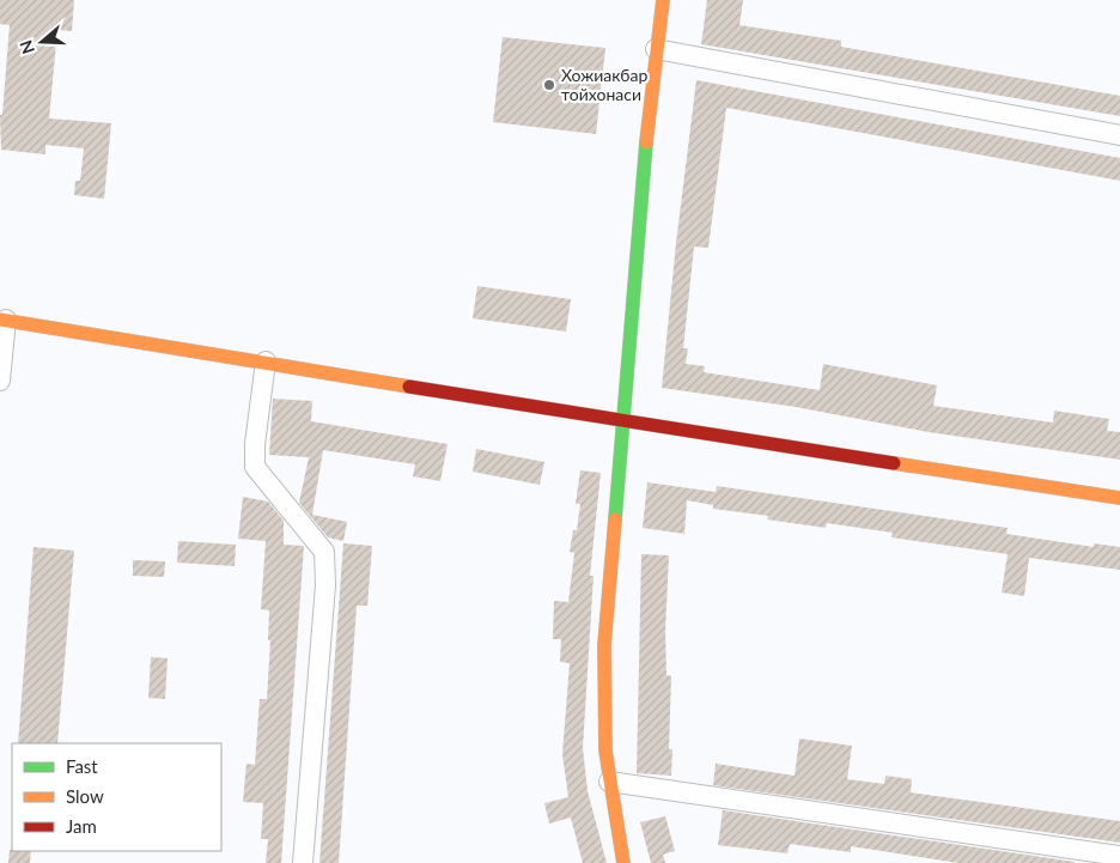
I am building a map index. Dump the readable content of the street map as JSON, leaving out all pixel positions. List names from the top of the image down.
{
  "places": ["Хожиакбар тойхонаси"],
  "legend": ["Fast", "Slow", "Jam"],
  "north": "left"
}
